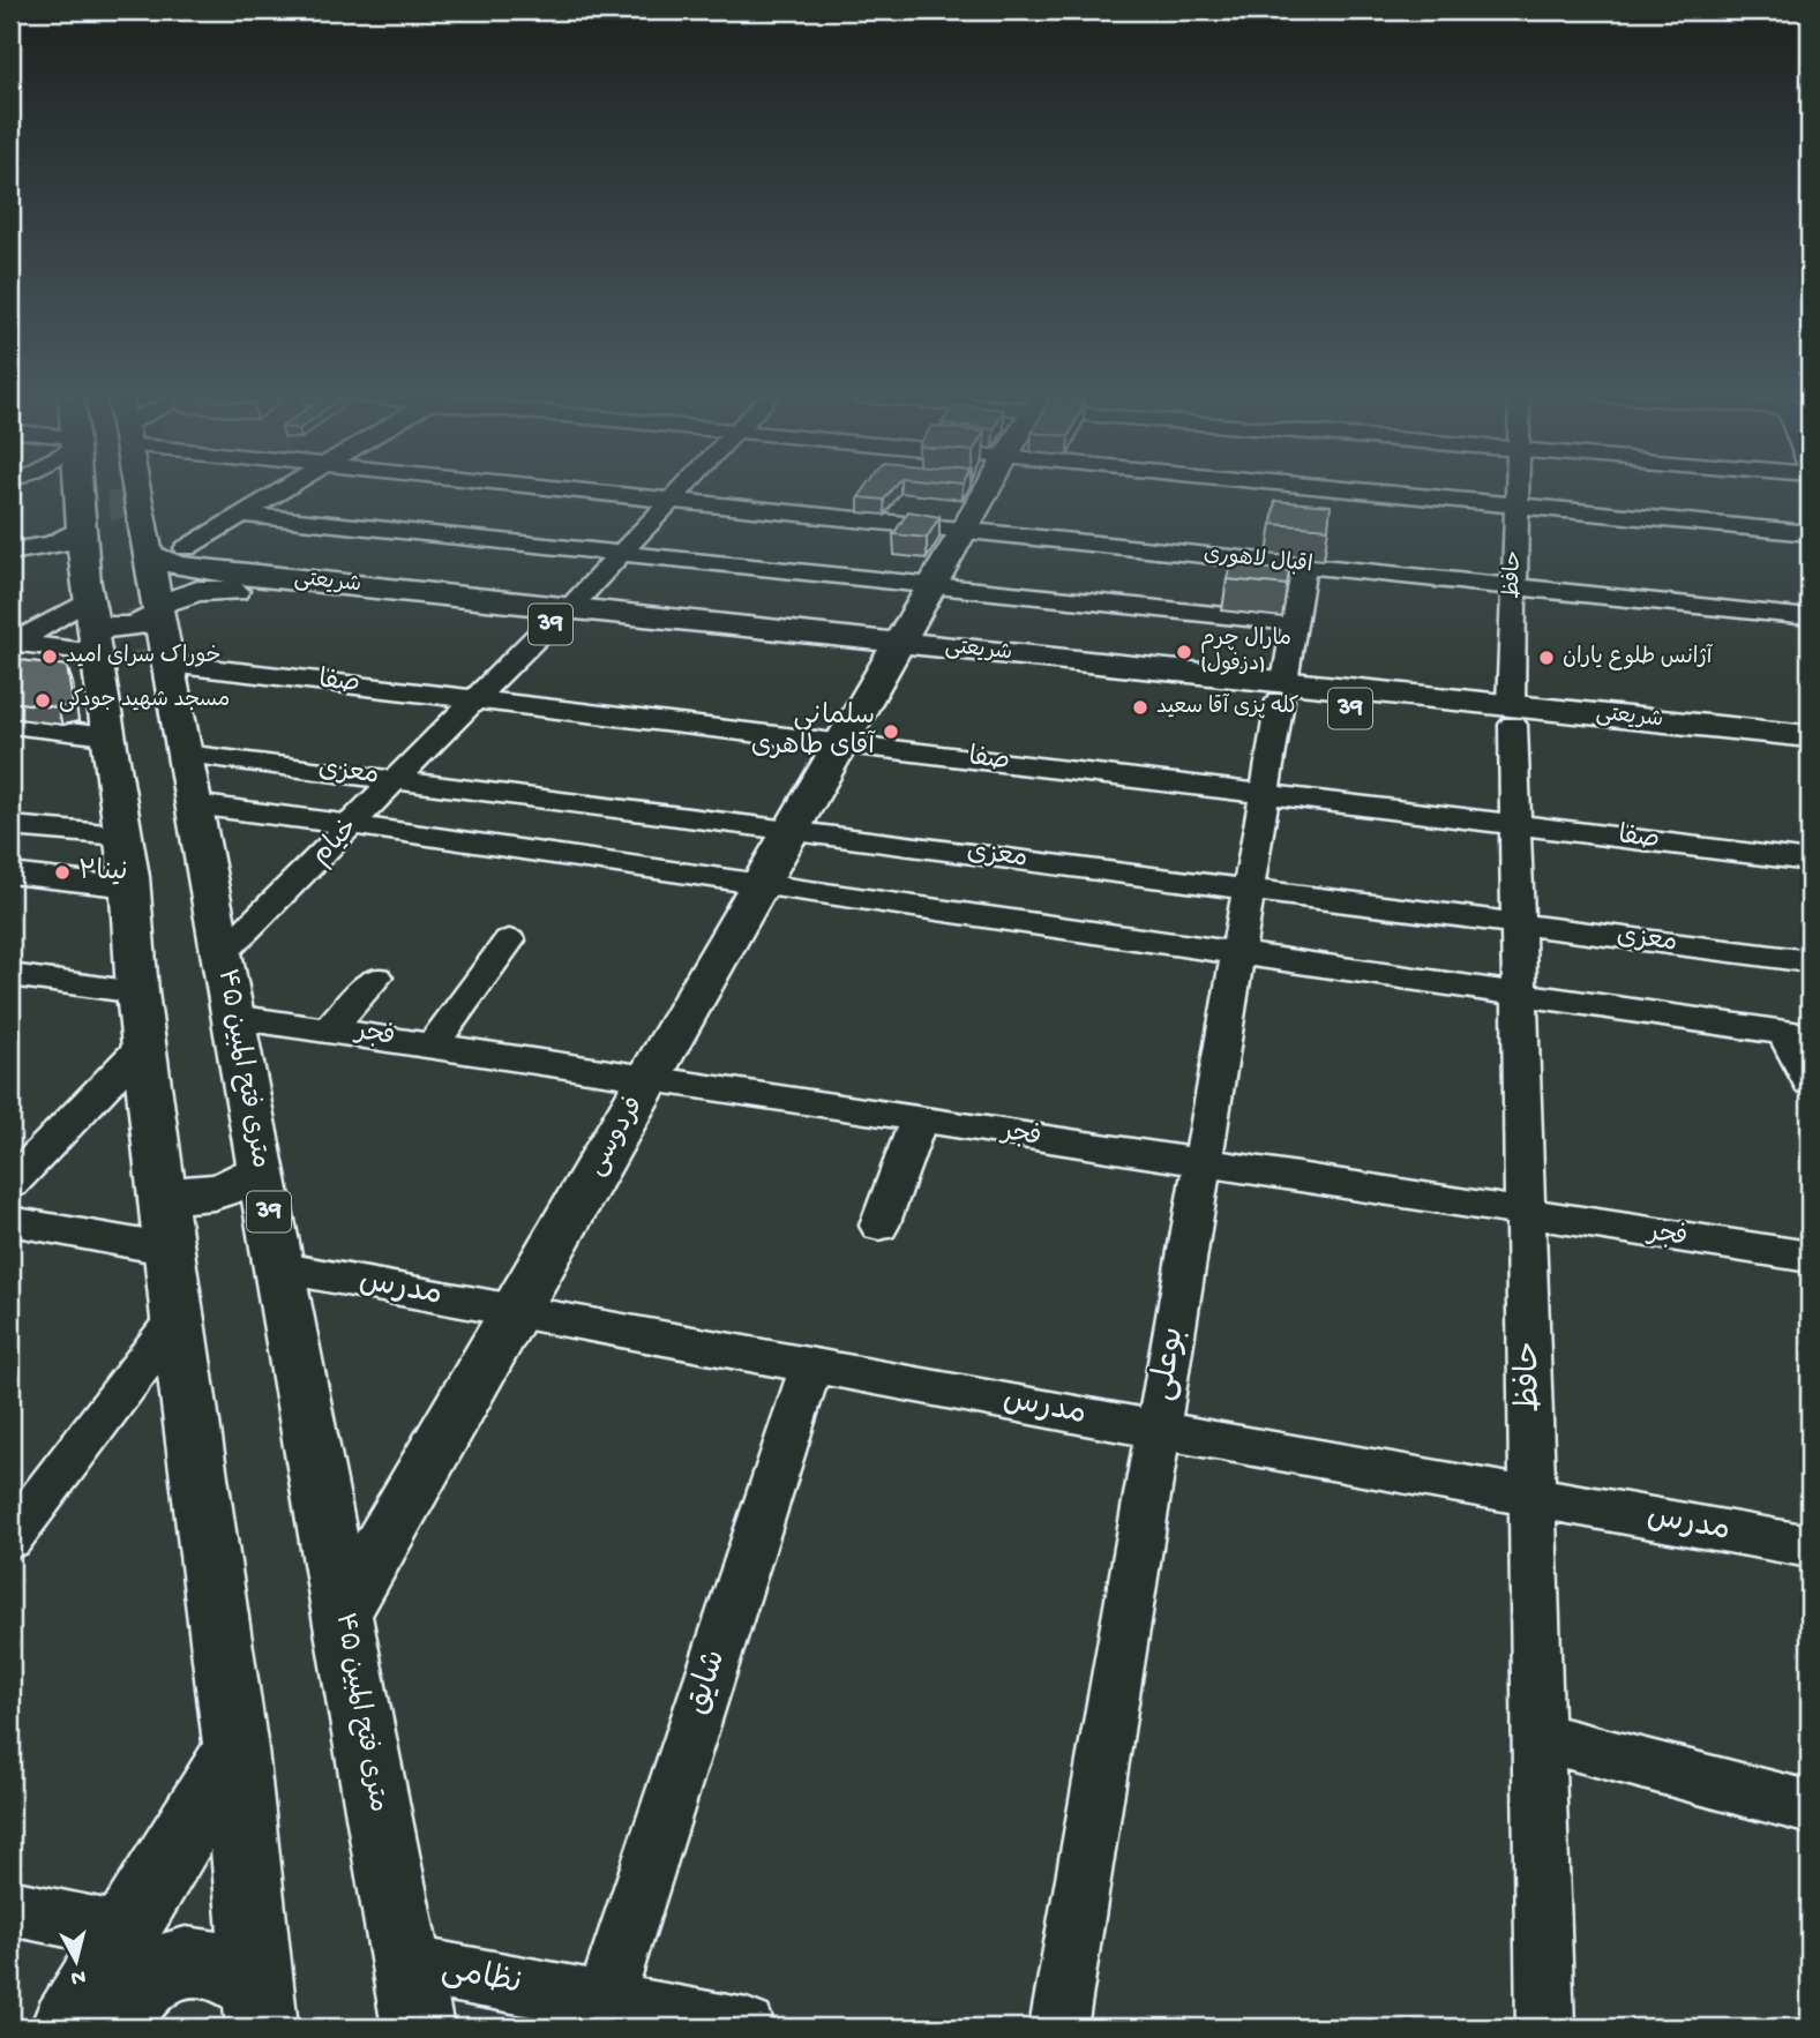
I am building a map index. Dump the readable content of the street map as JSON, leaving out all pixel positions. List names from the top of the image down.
{
  "streets": {
    "main road": [
      "شریعتی",
      "39",
      "۴۵ متری فتح المبین",
      "فردوسی"
    ],
    "street": [
      "اقبال لاهوری",
      "حافظ",
      "صفا",
      "معزی",
      "خیام",
      "فجر",
      "مدرس",
      "بوعلی",
      "شایق",
      "نظامی"
    ]
  },
  "crossings": [
    ["اقبال لاهوری", "حافظ"],
    ["اقبال لاهوری", "شریعتی"],
    ["اقبال لاهوری", "39"],
    ["اقبال لاهوری", "صفا"],
    ["اقبال لاهوری", "خیام"],
    ["اقبال لاهوری", "۴۵ متری فتح المبین"],
    ["اقبال لاهوری", "فردوسی"],
    ["اقبال لاهوری", "بوعلی"],
    ["حافظ", "شریعتی"],
    ["حافظ", "صفا"],
    ["حافظ", "معزی"],
    ["حافظ", "فجر"],
    ["حافظ", "مدرس"],
    ["شریعتی", "39"],
    ["شریعتی", "صفا"],
    ["شریعتی", "خیام"],
    ["شریعتی", "۴۵ متری فتح المبین"],
    ["شریعتی", "فردوسی"],
    ["شریعتی", "بوعلی"],
    ["39", "صفا"],
    ["39", "۴۵ متری فتح المبین"],
    ["صفا", "خیام"],
    ["صفا", "۴۵ متری فتح المبین"],
    ["صفا", "فردوسی"],
    ["صفا", "بوعلی"],
    ["معزی", "خیام"],
    ["معزی", "۴۵ متری فتح المبین"],
    ["معزی", "فردوسی"],
    ["معزی", "بوعلی"],
    ["خیام", "۴۵ متری فتح المبین"],
    ["فجر", "۴۵ متری فتح المبین"],
    ["فجر", "فردوسی"],
    ["فجر", "بوعلی"],
    ["۴۵ متری فتح المبین", "فردوسی"],
    ["۴۵ متری فتح المبین", "مدرس"],
    ["۴۵ متری فتح المبین", "نظامی"],
    ["فردوسی", "مدرس"],
    ["مدرس", "بوعلی"],
    ["مدرس", "شایق"],
    ["شایق", "نظامی"]
  ],
  "places": [
    "مارال چرم (دزفول)",
    "خوراک سرای امید",
    "آژانس طلوع یاران",
    "مسجد شهید جودکی",
    "کله پزی آقا سعید",
    "سلمانی آقای طاهری",
    "نینا۲"
  ],
  "north": "bottom"
}
